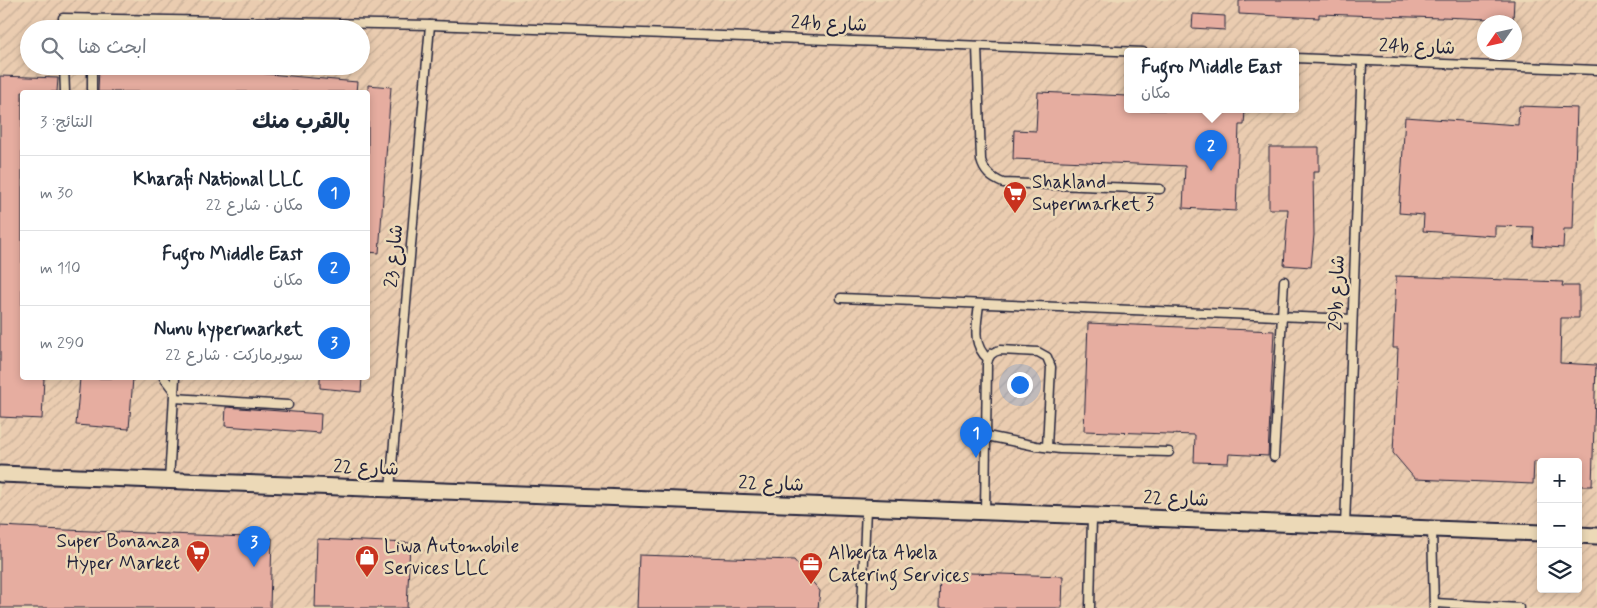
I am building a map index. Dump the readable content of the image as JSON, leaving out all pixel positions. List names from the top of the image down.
{
  "streets": {
    "street": ["شارع 22"],
    "lane": ["24b شارع", "شارع 23", "29b شارع"]
  },
  "crossings": [
    ["24b شارع", "شارع 23"],
    ["24b شارع", "29b شارع"],
    ["شارع 23", "شارع 22"],
    ["29b شارع", "شارع 22"]
  ],
  "places": {
    "supermarket": ["Shakland Supermarket 3", "Super Bonanza Hyper Market"],
    "shop": ["Liwa Automobile Services LLC"],
    "office": ["Alberta Abela Catering Services"]
  },
  "north": "bottom left",
  "page": {
    "search": "ابحث هنا",
    "popup": ["Fugro Middle East", "مكان"],
    "heading": ["بالقرب منك", "النتائج: 3"],
    "pins": ["2", "1", "3"],
    "list": [
      {
        "mark": "1",
        "name": "Kharafi National LLC",
        "note": "مكان · شارع 22",
        "value": "30 m"
      },
      {
        "mark": "2",
        "name": "Fugro Middle East",
        "note": "مكان",
        "value": "110 m"
      },
      {
        "mark": "3",
        "name": "Nunu hypermarket",
        "note": "سوبرماركت · شارع 22",
        "value": "290 m"
      }
    ],
    "map_buttons": ["+", "−"]
  }
}
